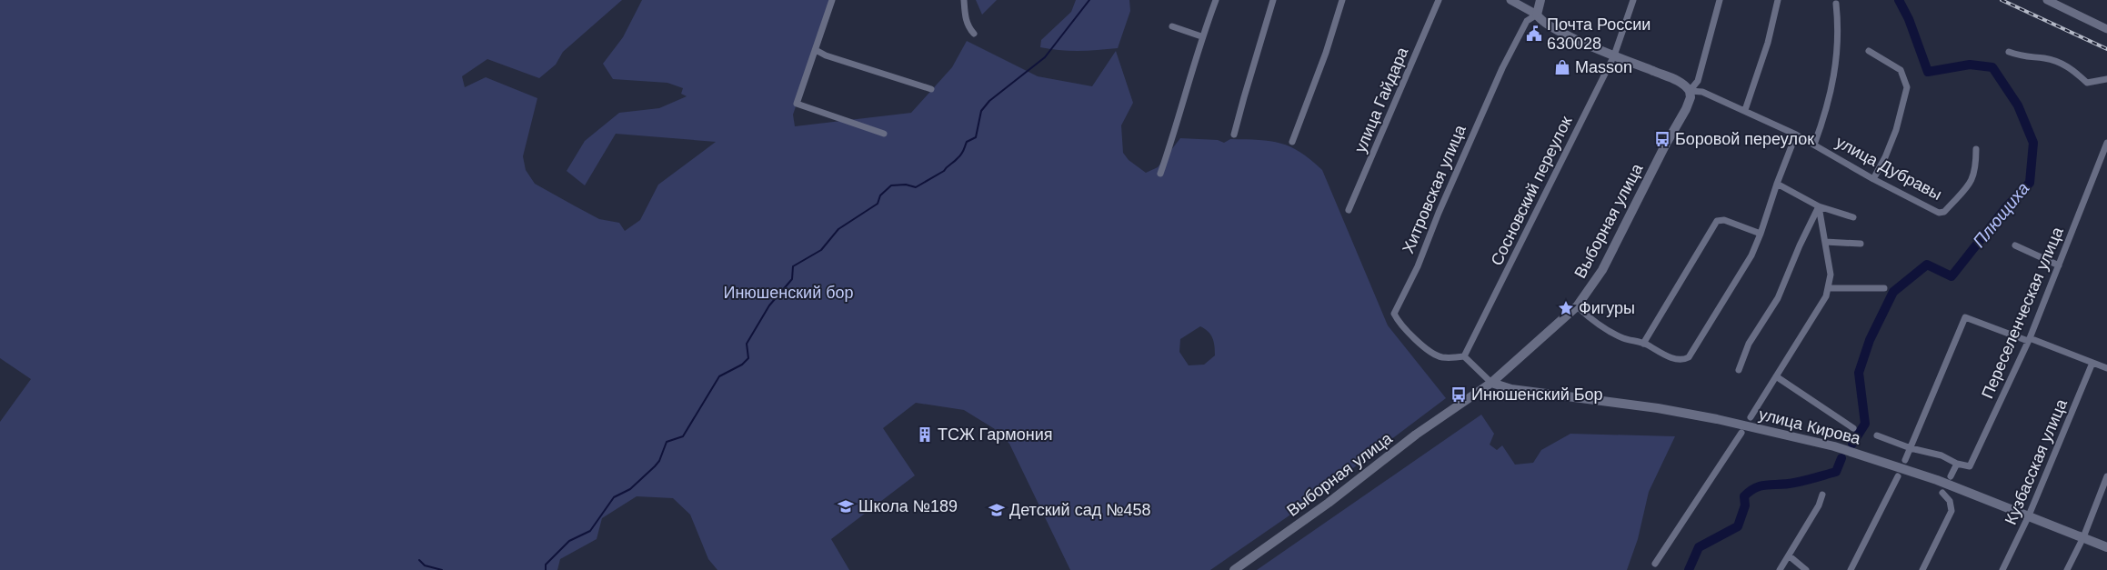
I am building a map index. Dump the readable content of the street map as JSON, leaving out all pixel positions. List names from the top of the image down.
{
  "streets": {
    "main road": [
      "улица Дубравы",
      "Хитровская улица",
      "Выборная улица",
      "улица Кирова"
    ],
    "street": [
      "улица Гайдара",
      "Сосновский переулок",
      "Переселенческая улица",
      "Кузбасская улица"
    ]
  },
  "crossings": [
    ["улица Дубравы", "Хитровская улица"],
    ["улица Дубравы", "Сосновский переулок"],
    ["улица Дубравы", "Выборная улица"],
    ["Хитровская улица", "Сосновский переулок"],
    ["Выборная улица", "улица Кирова"],
    ["улица Кирова", "Кузбасская улица"]
  ],
  "water": ["Плющиха"],
  "parks": ["Инюшенский бор"],
  "places": {
    "public building": ["Почта России 630028"],
    "shop": ["Masson"],
    "bus stop": ["Боровой переулок", "Инюшенский Бор"],
    "place": ["Фигуры"],
    "building": ["ТСЖ Гармония"],
    "school or university": ["Школа №189", "Детский сад №458"]
  }
}
